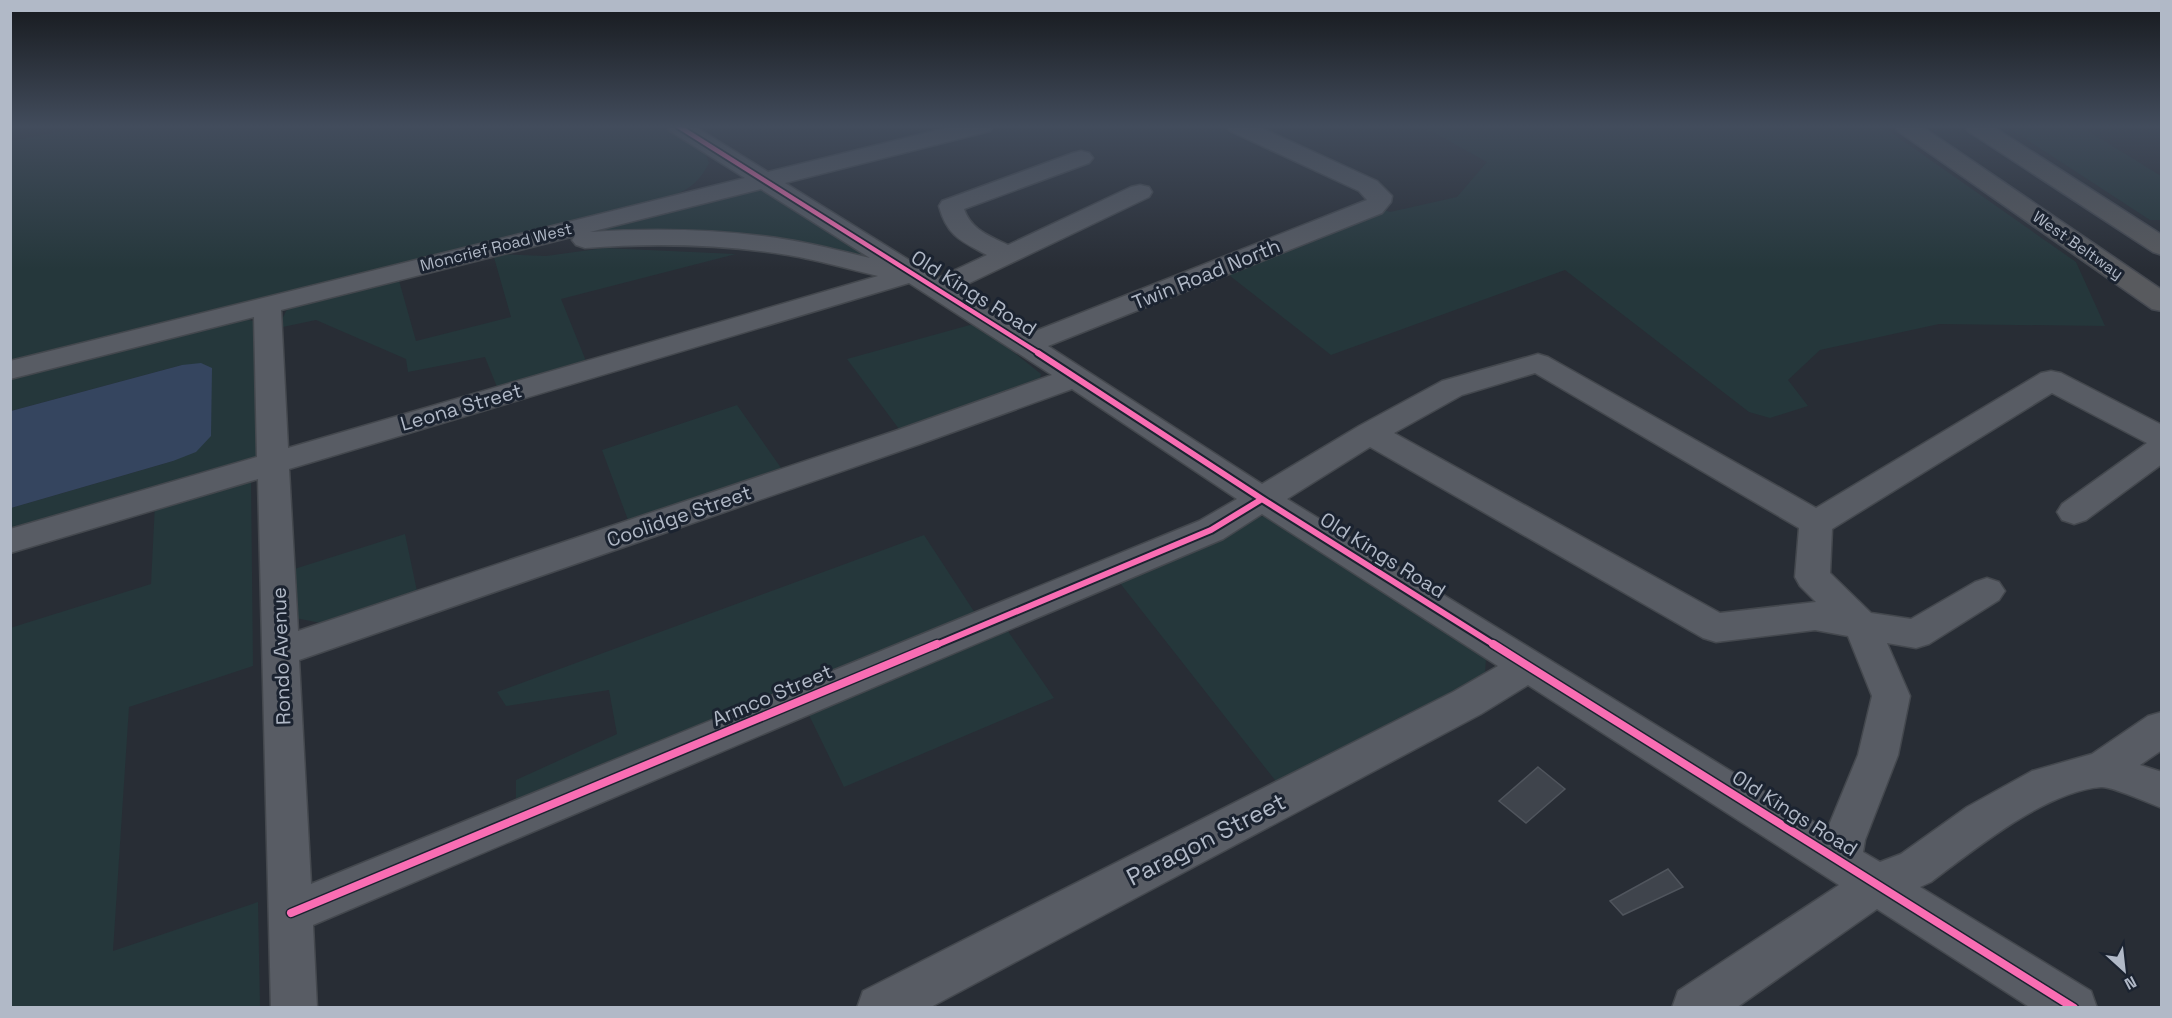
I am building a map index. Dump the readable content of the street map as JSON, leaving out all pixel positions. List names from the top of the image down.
{
  "streets": {
    "highway": ["West Beltway"],
    "street": [
      "Moncrief Road West",
      "Twin Road North",
      "Old Kings Road",
      "Leona Street",
      "Coolidge Street",
      "Rondo Avenue",
      "Armco Street",
      "Paragon Street"
    ]
  },
  "crossings": [
    ["Moncrief Road West", "Old Kings Road"],
    ["Moncrief Road West", "Rondo Avenue"],
    ["Twin Road North", "Old Kings Road"],
    ["Old Kings Road", "Leona Street"],
    ["Old Kings Road", "Coolidge Street"],
    ["Old Kings Road", "Armco Street"],
    ["Old Kings Road", "Paragon Street"],
    ["Leona Street", "Rondo Avenue"],
    ["Coolidge Street", "Rondo Avenue"],
    ["Rondo Avenue", "Armco Street"]
  ],
  "north": "bottom right"
}
